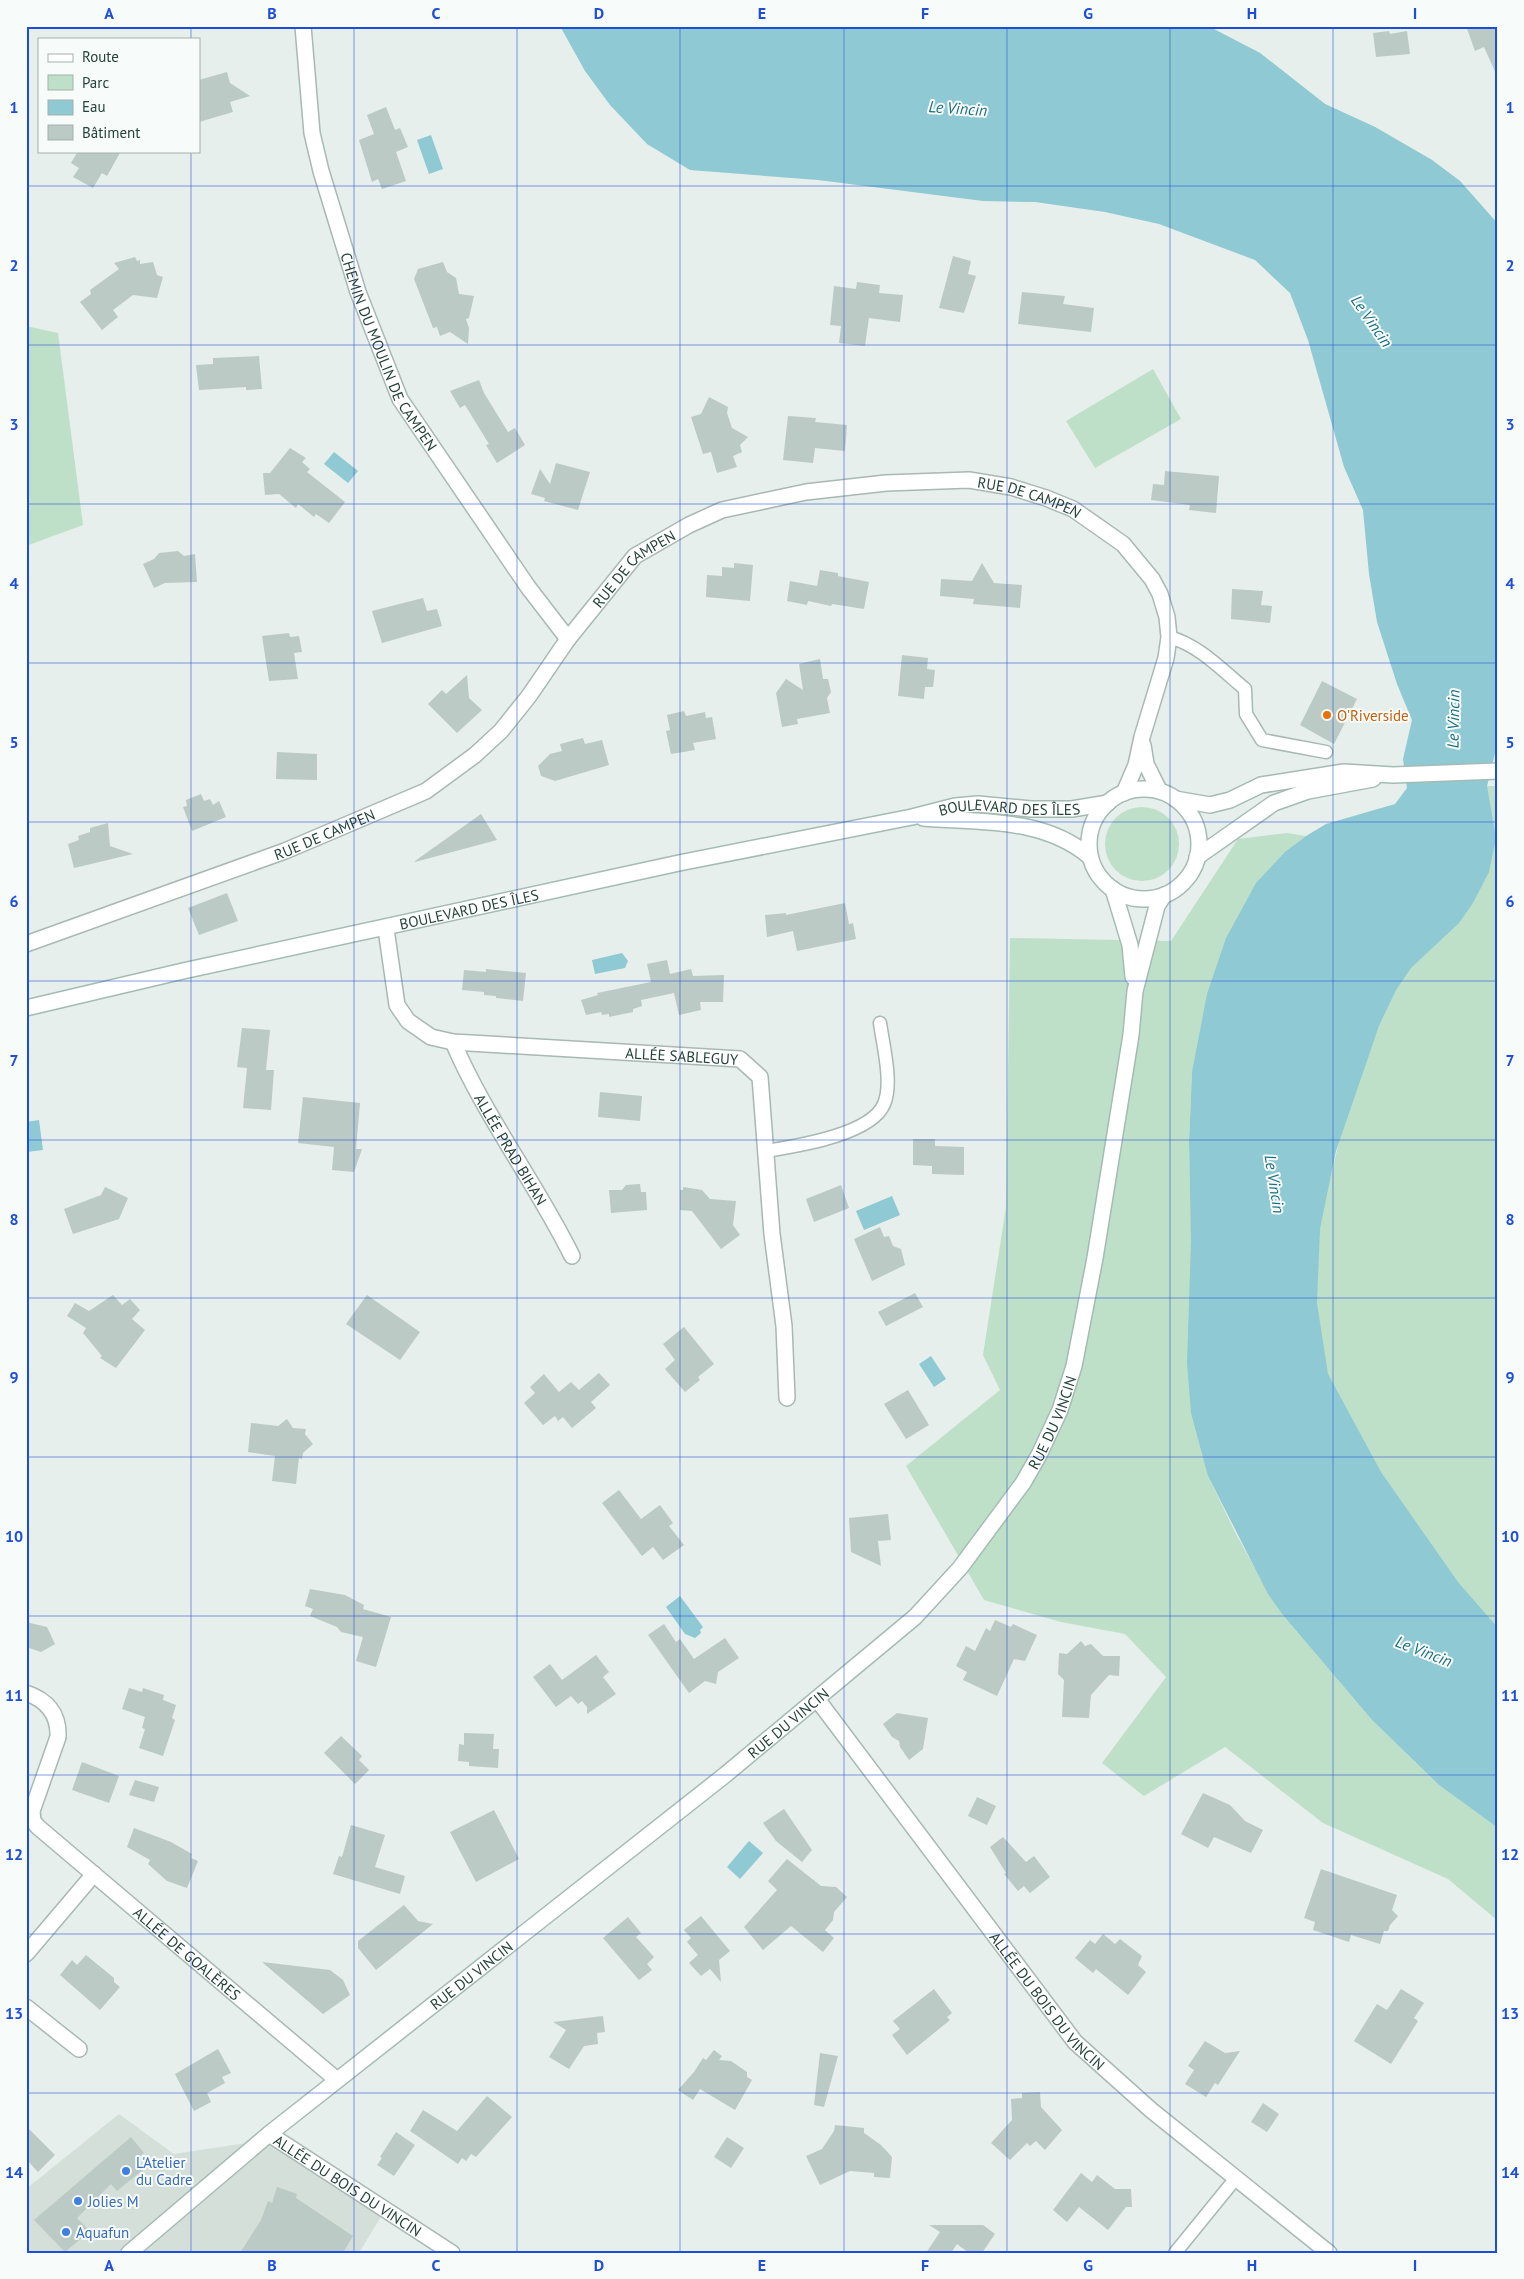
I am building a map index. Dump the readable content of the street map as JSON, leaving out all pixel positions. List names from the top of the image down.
{
  "streets": {
    "street": [
      "CHEMIN DU MOULIN DE CAMPEN",
      "RUE DE CAMPEN",
      "BOULEVARD DES ÎLES",
      "ALLÉE SABLEGUY",
      "ALLÉE PRAD BIHAN",
      "RUE DU VINCIN",
      "ALLÉE DE GOALÈRES",
      "ALLÉE DU BOIS DU VINCIN"
    ]
  },
  "crossings": [
    ["CHEMIN DU MOULIN DE CAMPEN", "RUE DE CAMPEN"],
    ["RUE DE CAMPEN", "BOULEVARD DES ÎLES"],
    ["RUE DE CAMPEN", "RUE DU VINCIN"],
    ["BOULEVARD DES ÎLES", "ALLÉE SABLEGUY"],
    ["BOULEVARD DES ÎLES", "RUE DU VINCIN"],
    ["ALLÉE SABLEGUY", "ALLÉE PRAD BIHAN"],
    ["RUE DU VINCIN", "ALLÉE DE GOALÈRES"],
    ["RUE DU VINCIN", "ALLÉE DU BOIS DU VINCIN"]
  ],
  "water": ["Le Vincin"],
  "places": [
    "O'Riverside",
    "L'Atelier du Cadre",
    "Jolies M",
    "Aquafun"
  ],
  "legend": [
    "Route",
    "Parc",
    "Eau",
    "Bâtiment"
  ],
  "grid": {
    "columns": [
      "A",
      "B",
      "C",
      "D",
      "E",
      "F",
      "G",
      "H",
      "I"
    ],
    "rows": [
      "1",
      "2",
      "3",
      "4",
      "5",
      "6",
      "7",
      "8",
      "9",
      "10",
      "11",
      "12",
      "13",
      "14"
    ]
  }
}
